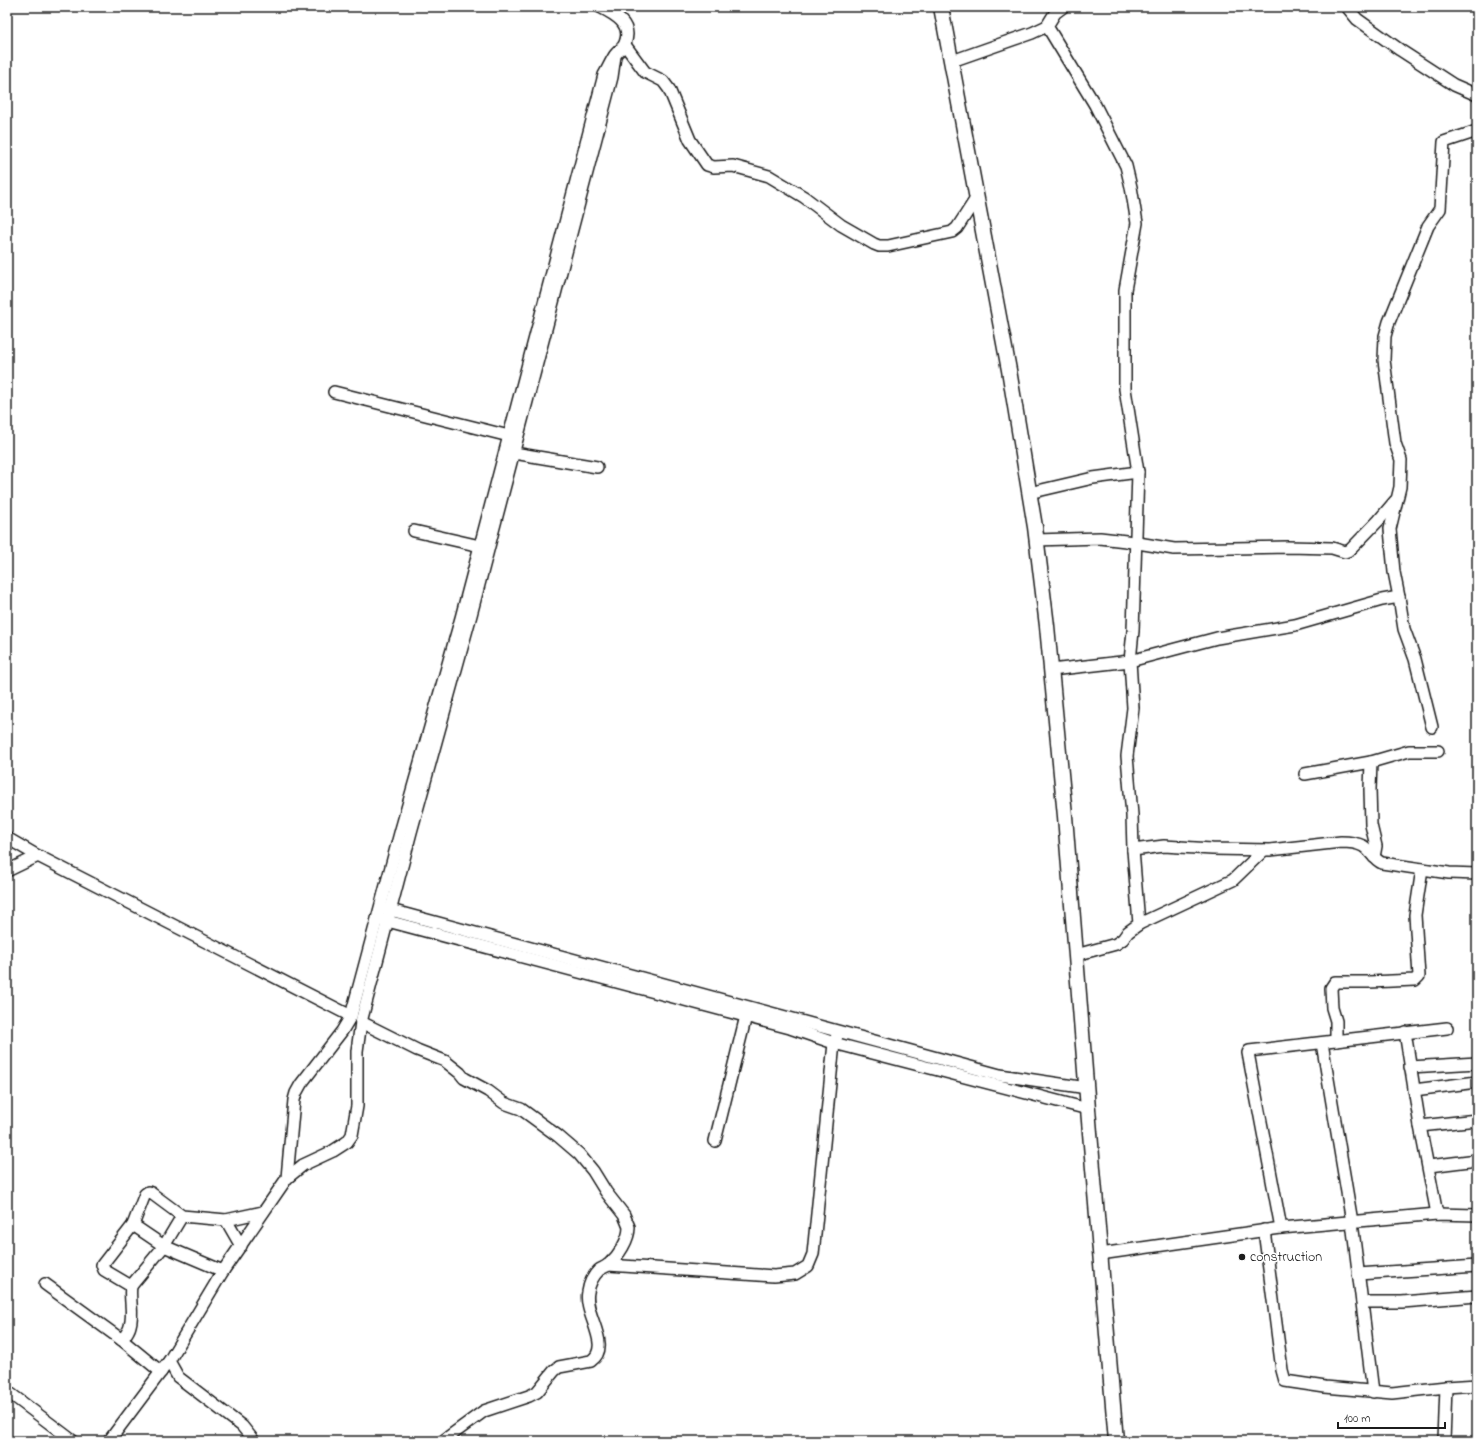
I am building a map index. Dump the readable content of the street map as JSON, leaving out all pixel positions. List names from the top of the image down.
{
  "places": ["construction"],
  "scale_bar": "100 m"
}
